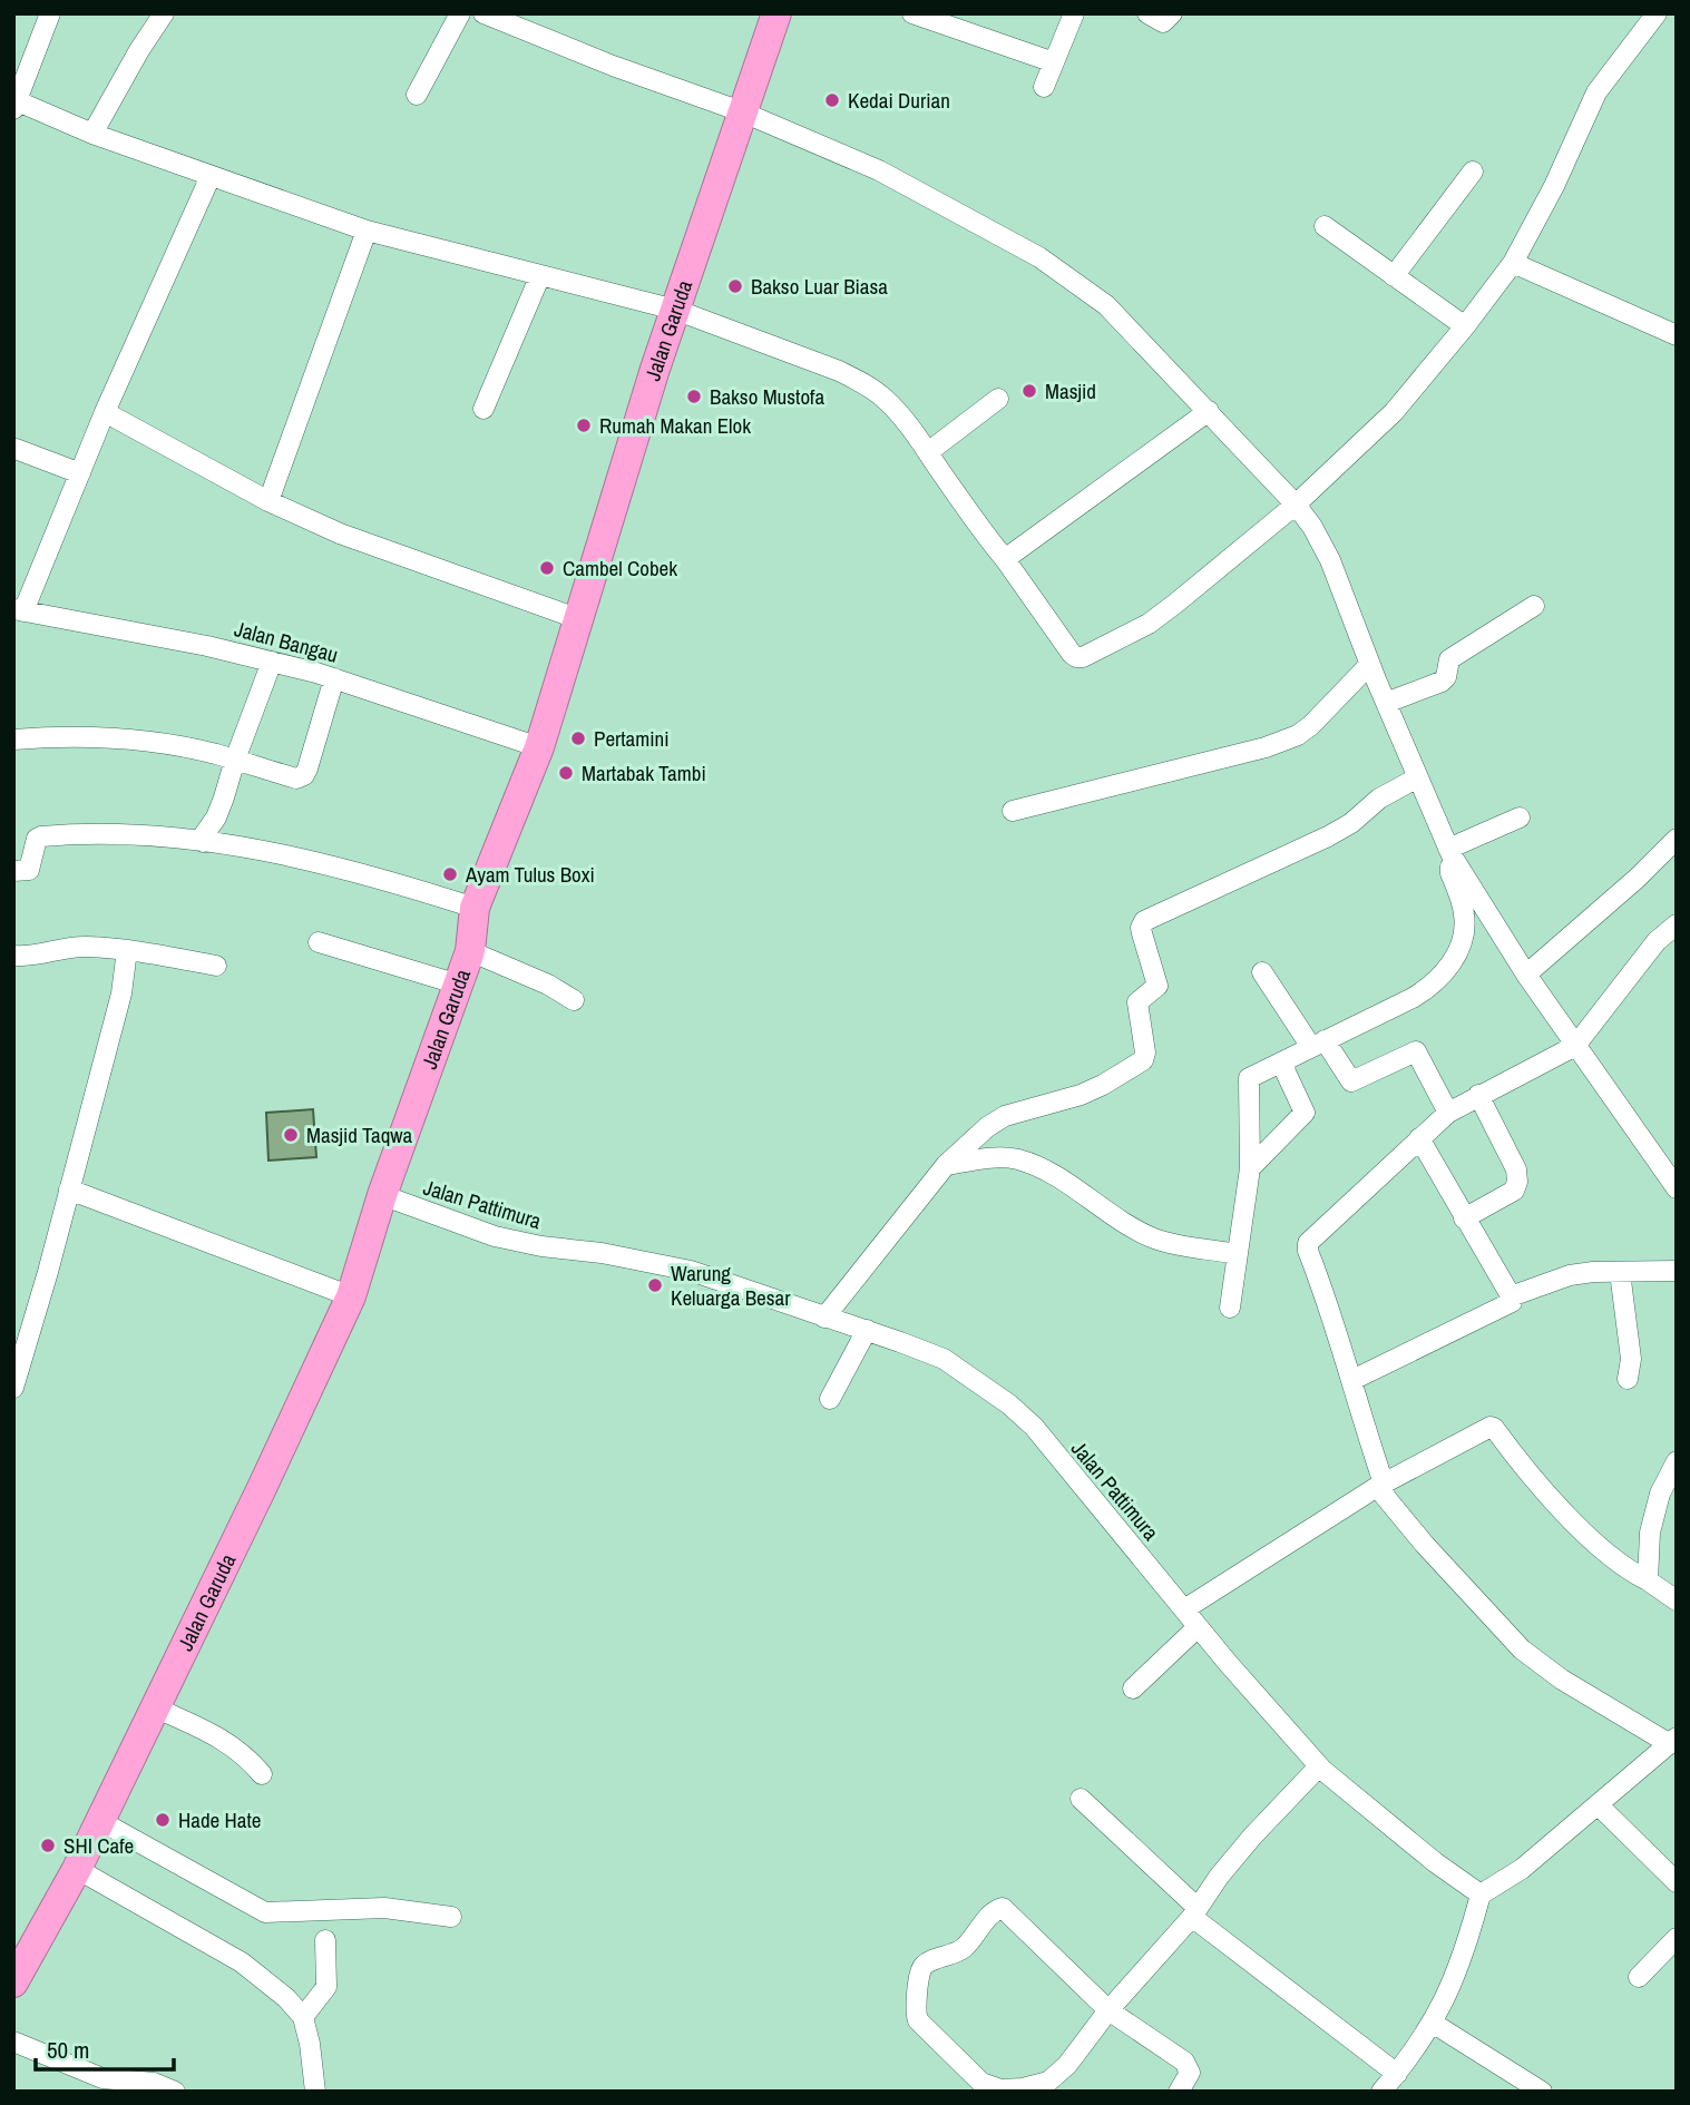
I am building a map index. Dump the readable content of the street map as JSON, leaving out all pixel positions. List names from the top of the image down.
{
  "streets": {
    "highway": ["Jalan Garuda"],
    "street": ["Jalan Bangau", "Jalan Pattimura"]
  },
  "crossings": [
    ["Jalan Garuda", "Jalan Bangau"],
    ["Jalan Garuda", "Jalan Pattimura"]
  ],
  "places": [
    "Kedai Durian",
    "Bakso Luar Biasa",
    "Masjid",
    "Bakso Mustofa",
    "Rumah Makan Elok",
    "Cambel Cobek",
    "Pertamini",
    "Martabak Tambi",
    "Ayam Tulus Boxi",
    "Masjid Taqwa",
    "Warung Keluarga Besar",
    "Hade Hate",
    "SHI Cafe"
  ],
  "scale_bar": "50 m"
}
